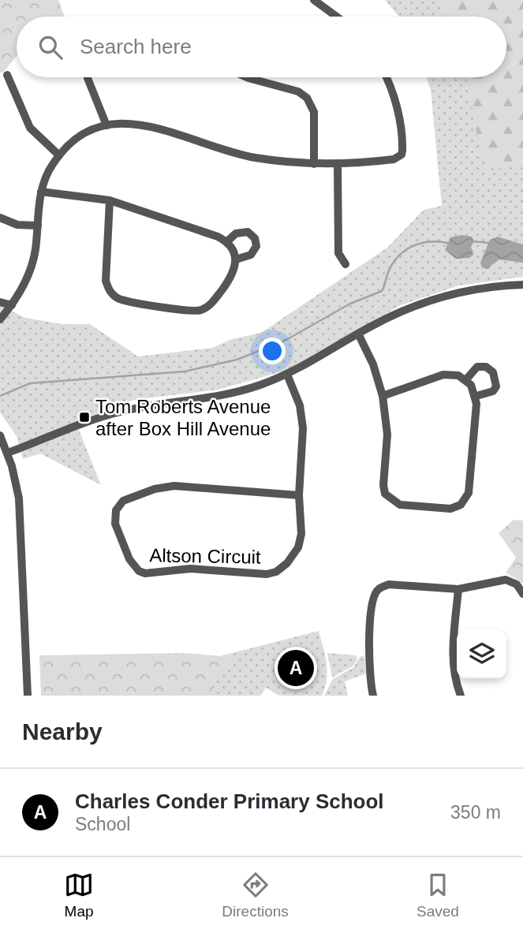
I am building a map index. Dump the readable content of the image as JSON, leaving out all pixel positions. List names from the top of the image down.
{
  "streets": {
    "street": ["Altson Circuit"]
  },
  "places": {
    "transit": ["Tom Roberts Avenue after Box Hill Avenue"]
  },
  "page": {
    "search": "Search here",
    "pins": "A",
    "heading": "Nearby",
    "list": [
      {
        "mark": "A",
        "name": "Charles Conder Primary School",
        "note": "School",
        "value": "350 m"
      }
    ],
    "nav": ["Map", "Directions", "Saved"]
  }
}
